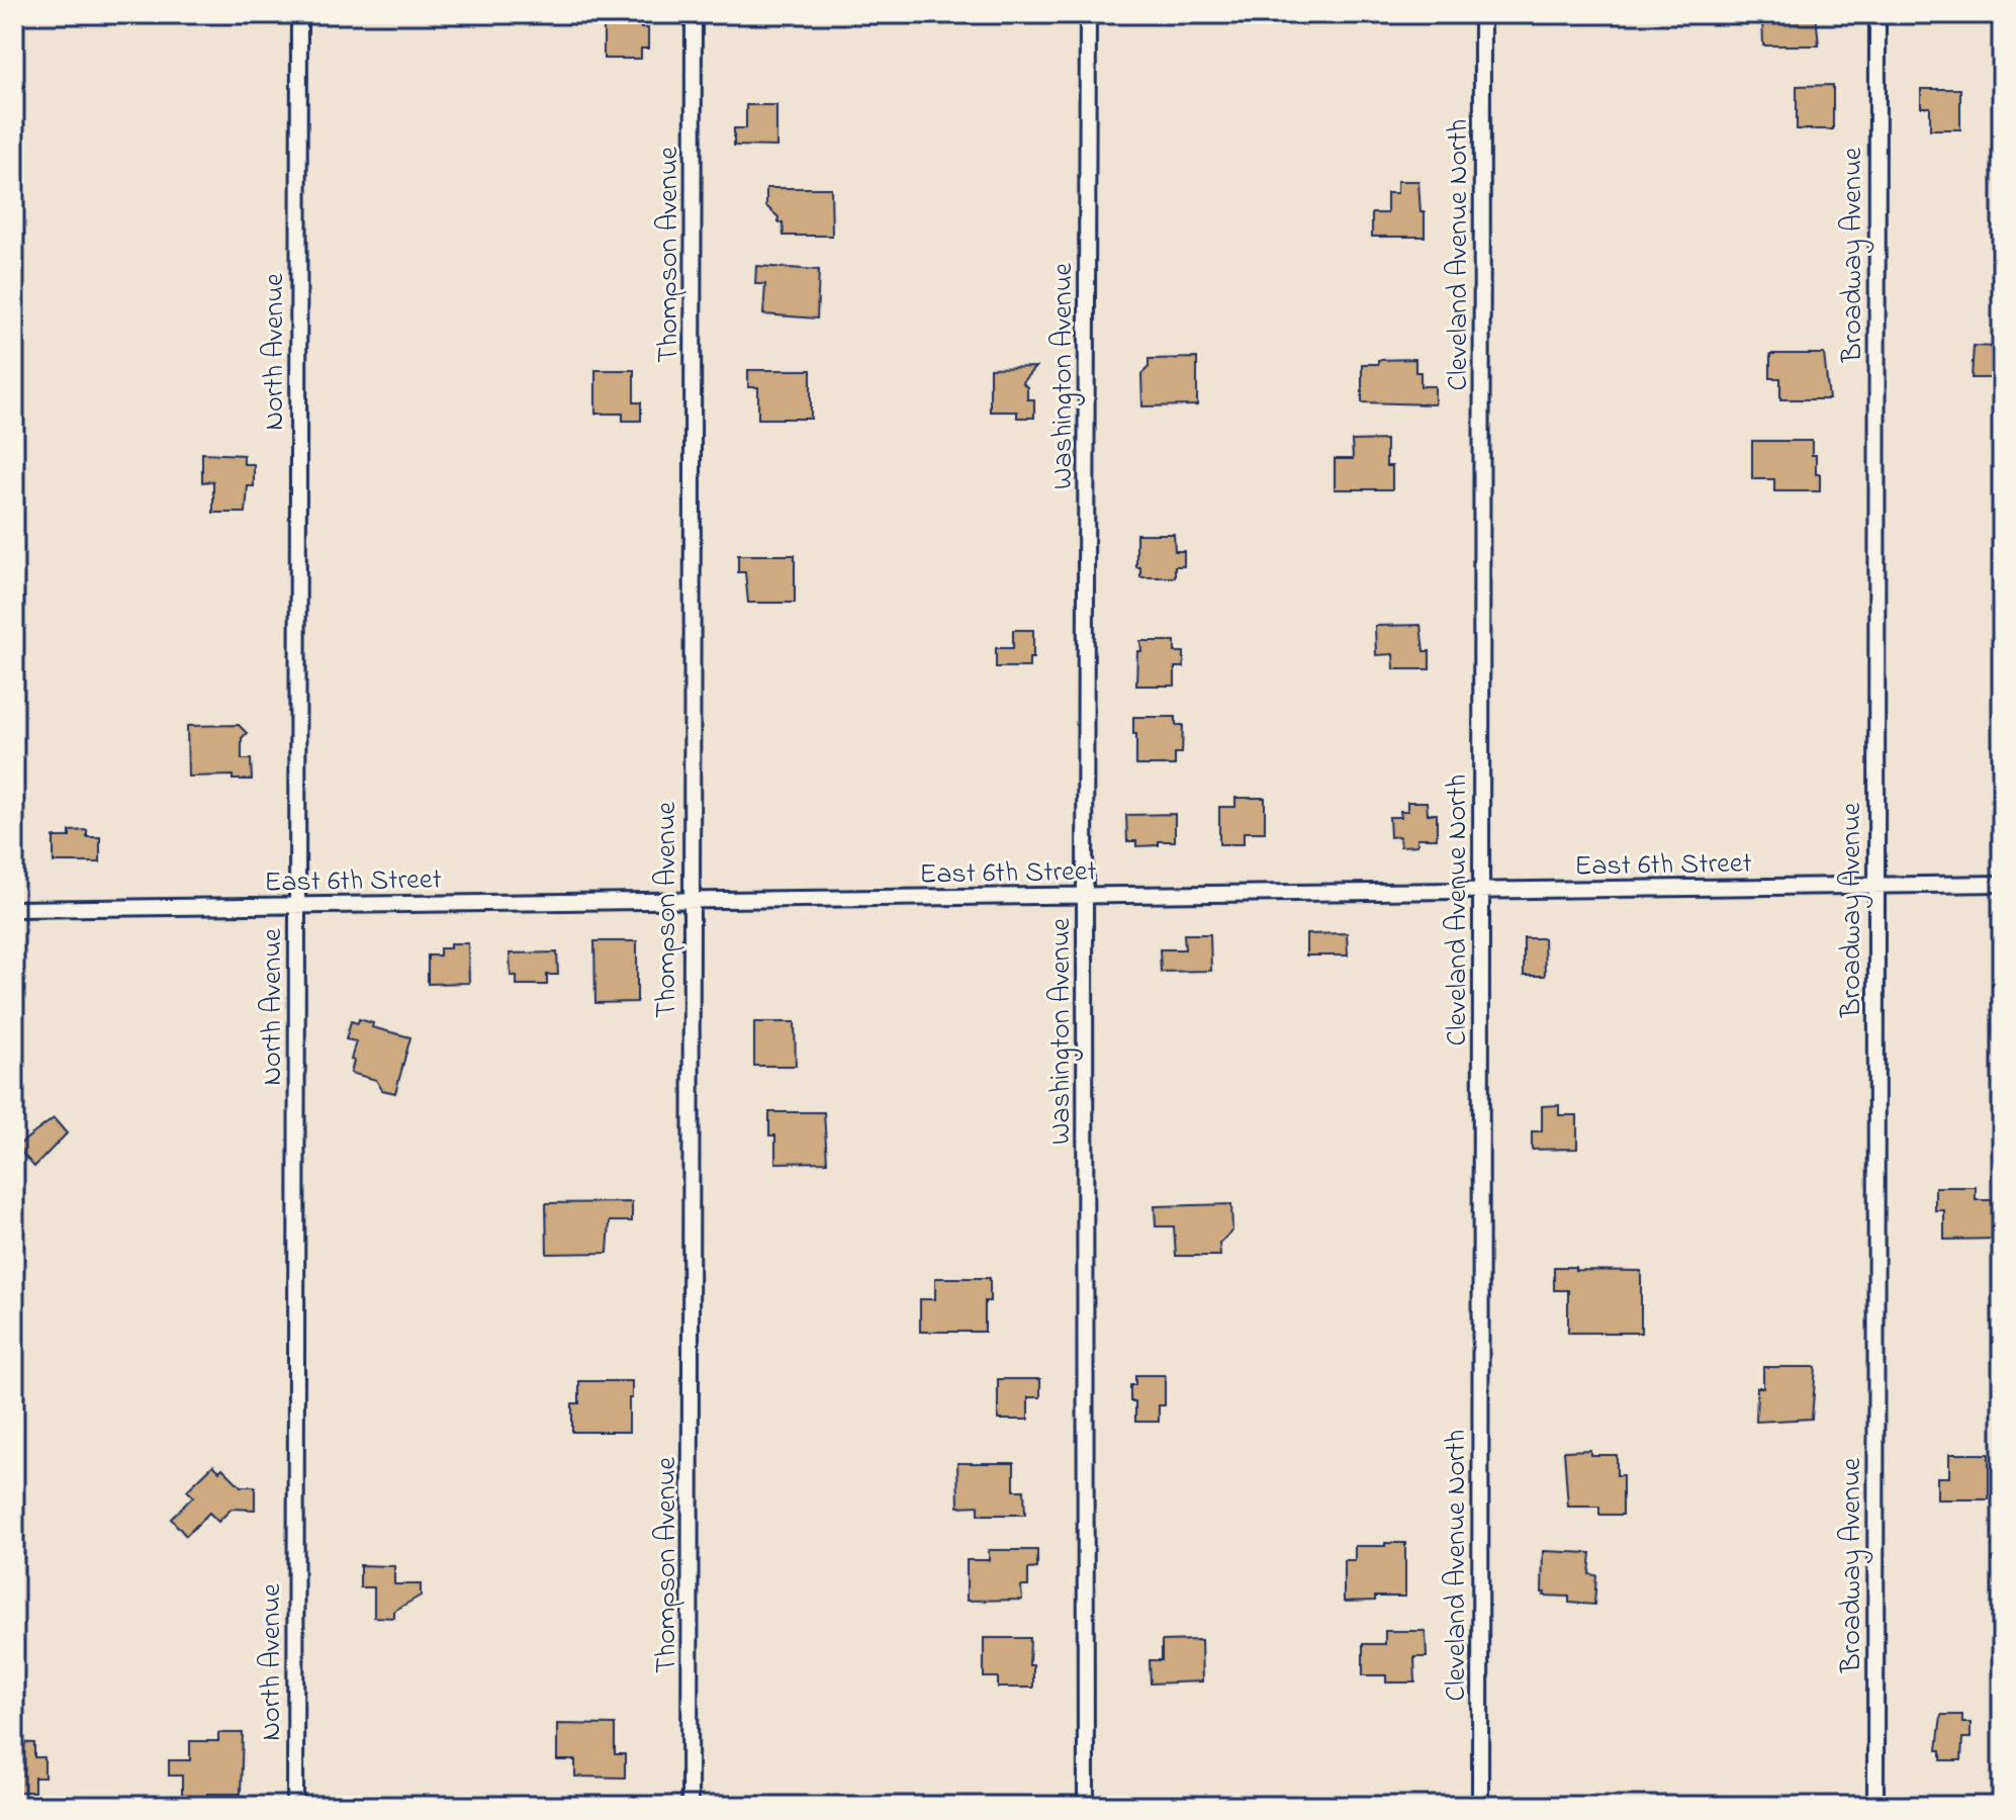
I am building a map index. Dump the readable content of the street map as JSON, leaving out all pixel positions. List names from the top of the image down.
{
  "streets": {
    "street": [
      "Thompson Avenue",
      "Cleveland Avenue North",
      "Broadway Avenue",
      "North Avenue",
      "Washington Avenue",
      "East 6th Street"
    ]
  },
  "crossings": [
    ["Thompson Avenue", "East 6th Street"],
    ["Cleveland Avenue North", "East 6th Street"],
    ["Broadway Avenue", "East 6th Street"],
    ["North Avenue", "East 6th Street"],
    ["Washington Avenue", "East 6th Street"]
  ]
}
